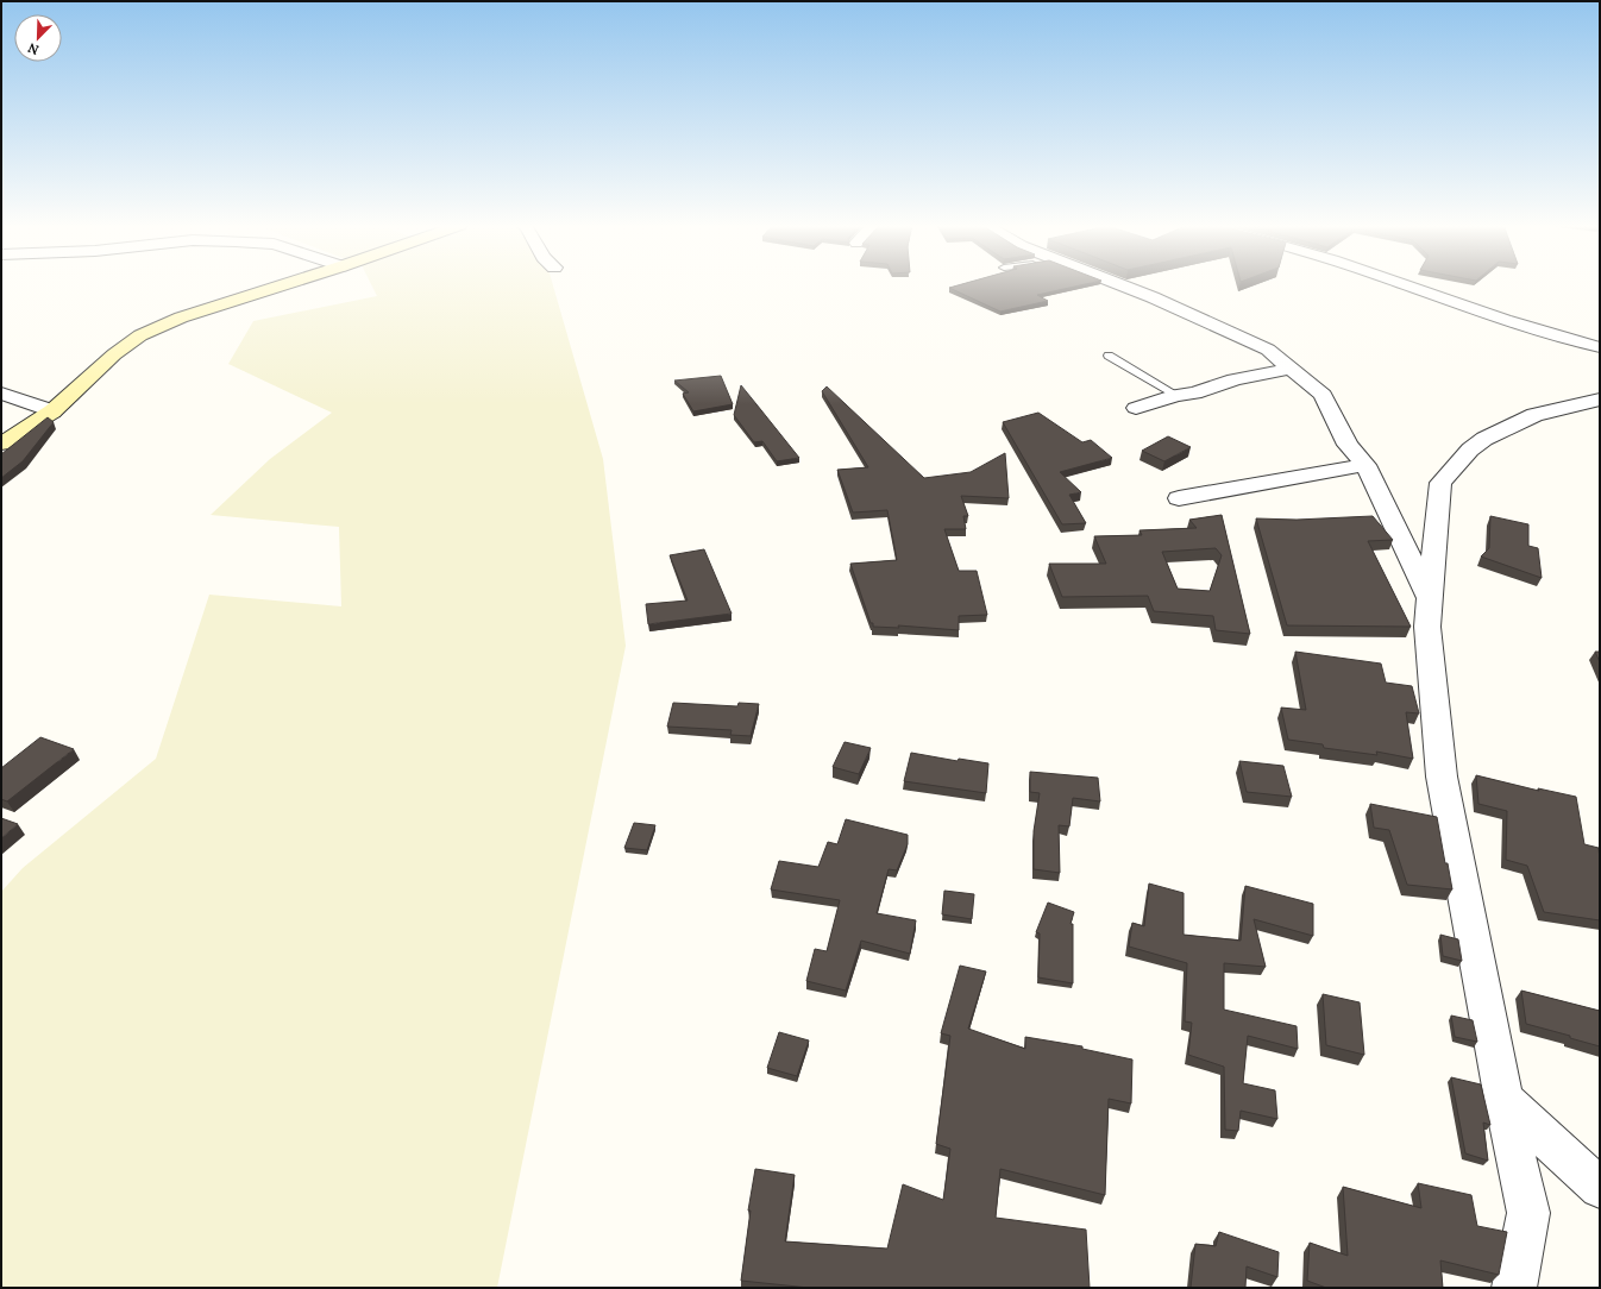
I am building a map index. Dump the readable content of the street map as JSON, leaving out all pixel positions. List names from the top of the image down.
{
  "north": "bottom left"
}
